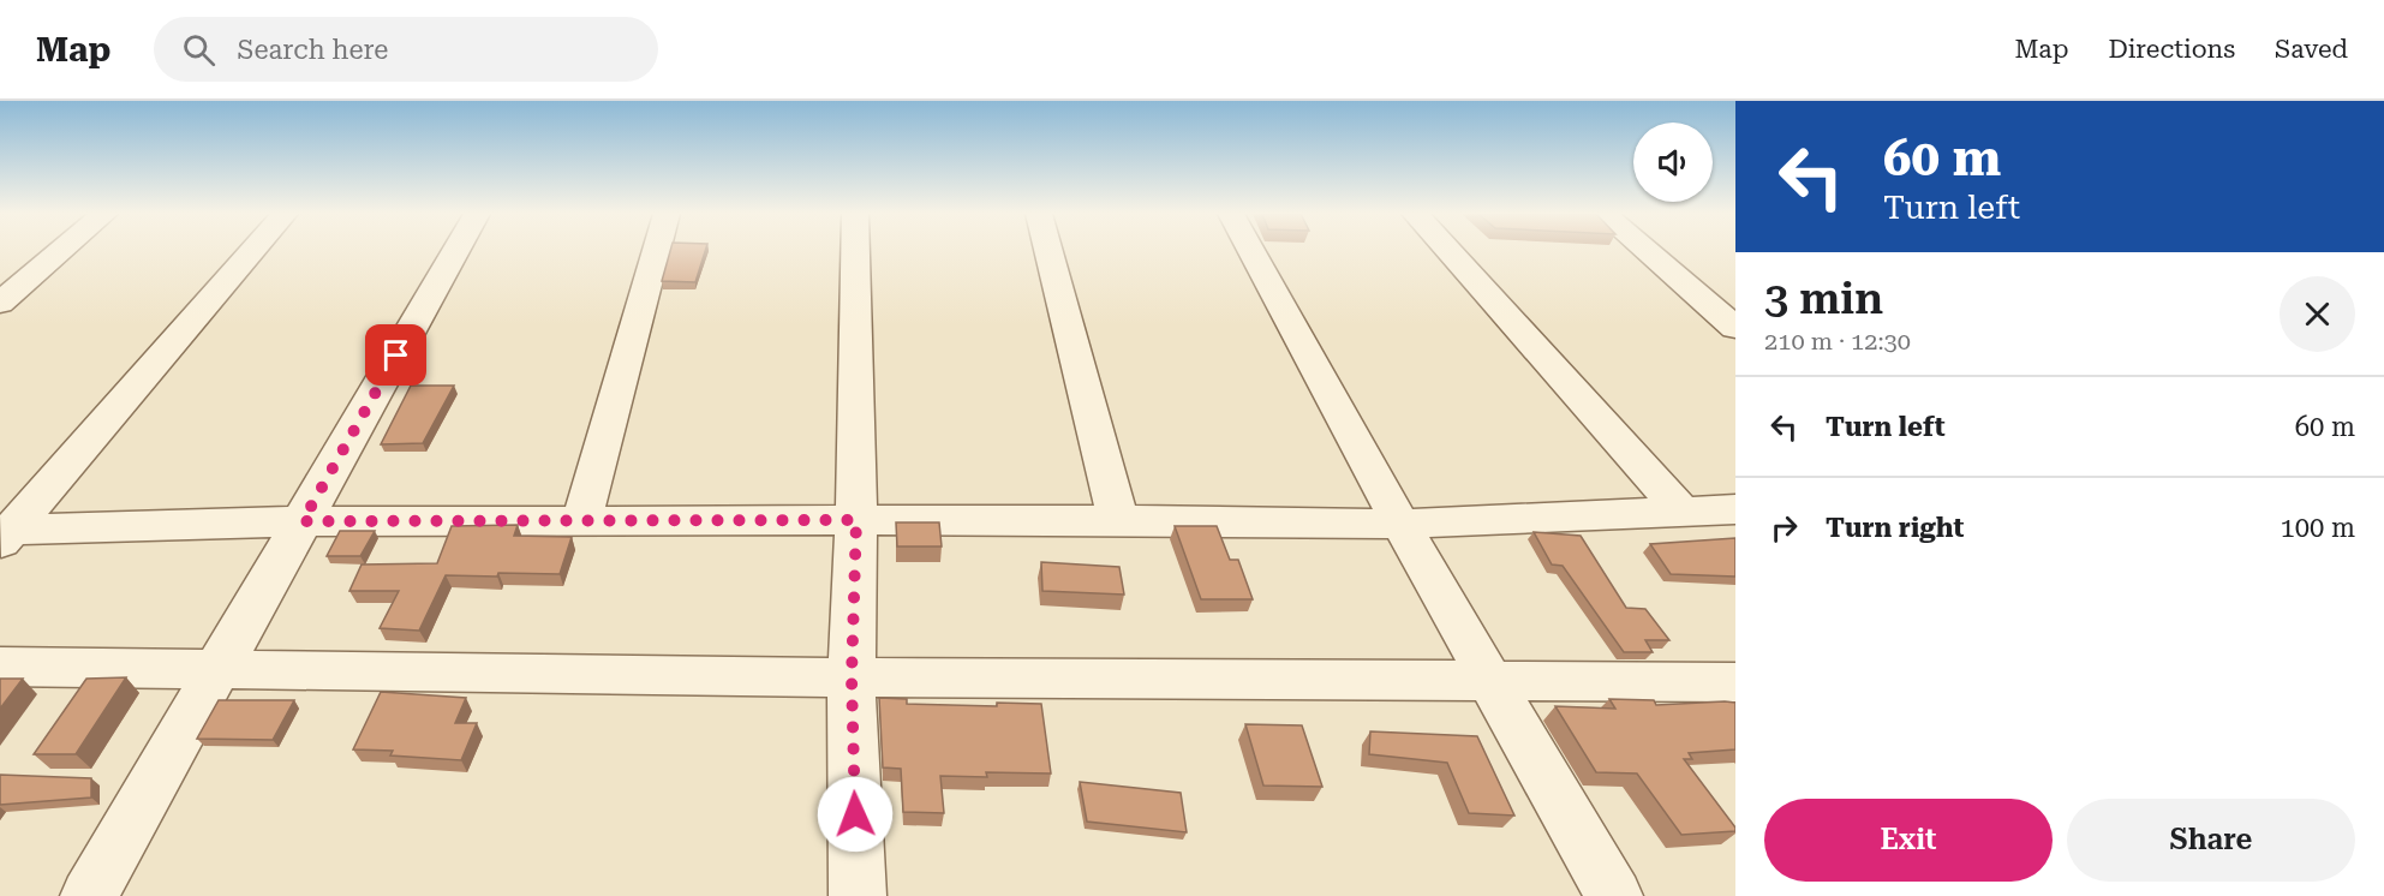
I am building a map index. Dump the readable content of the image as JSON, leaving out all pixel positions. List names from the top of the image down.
{
  "page": {
    "header": "Map",
    "search": "Search here",
    "nav": ["Map", "Directions", "Saved"],
    "turn": ["60 m", "Turn left"],
    "heading": ["3 min", "210 m · 12:30"],
    "list": [
      {
        "name": "Turn left",
        "value": "60 m"
      },
      {
        "name": "Turn right",
        "value": "100 m"
      }
    ],
    "buttons": ["Exit", "Share"]
  }
}
